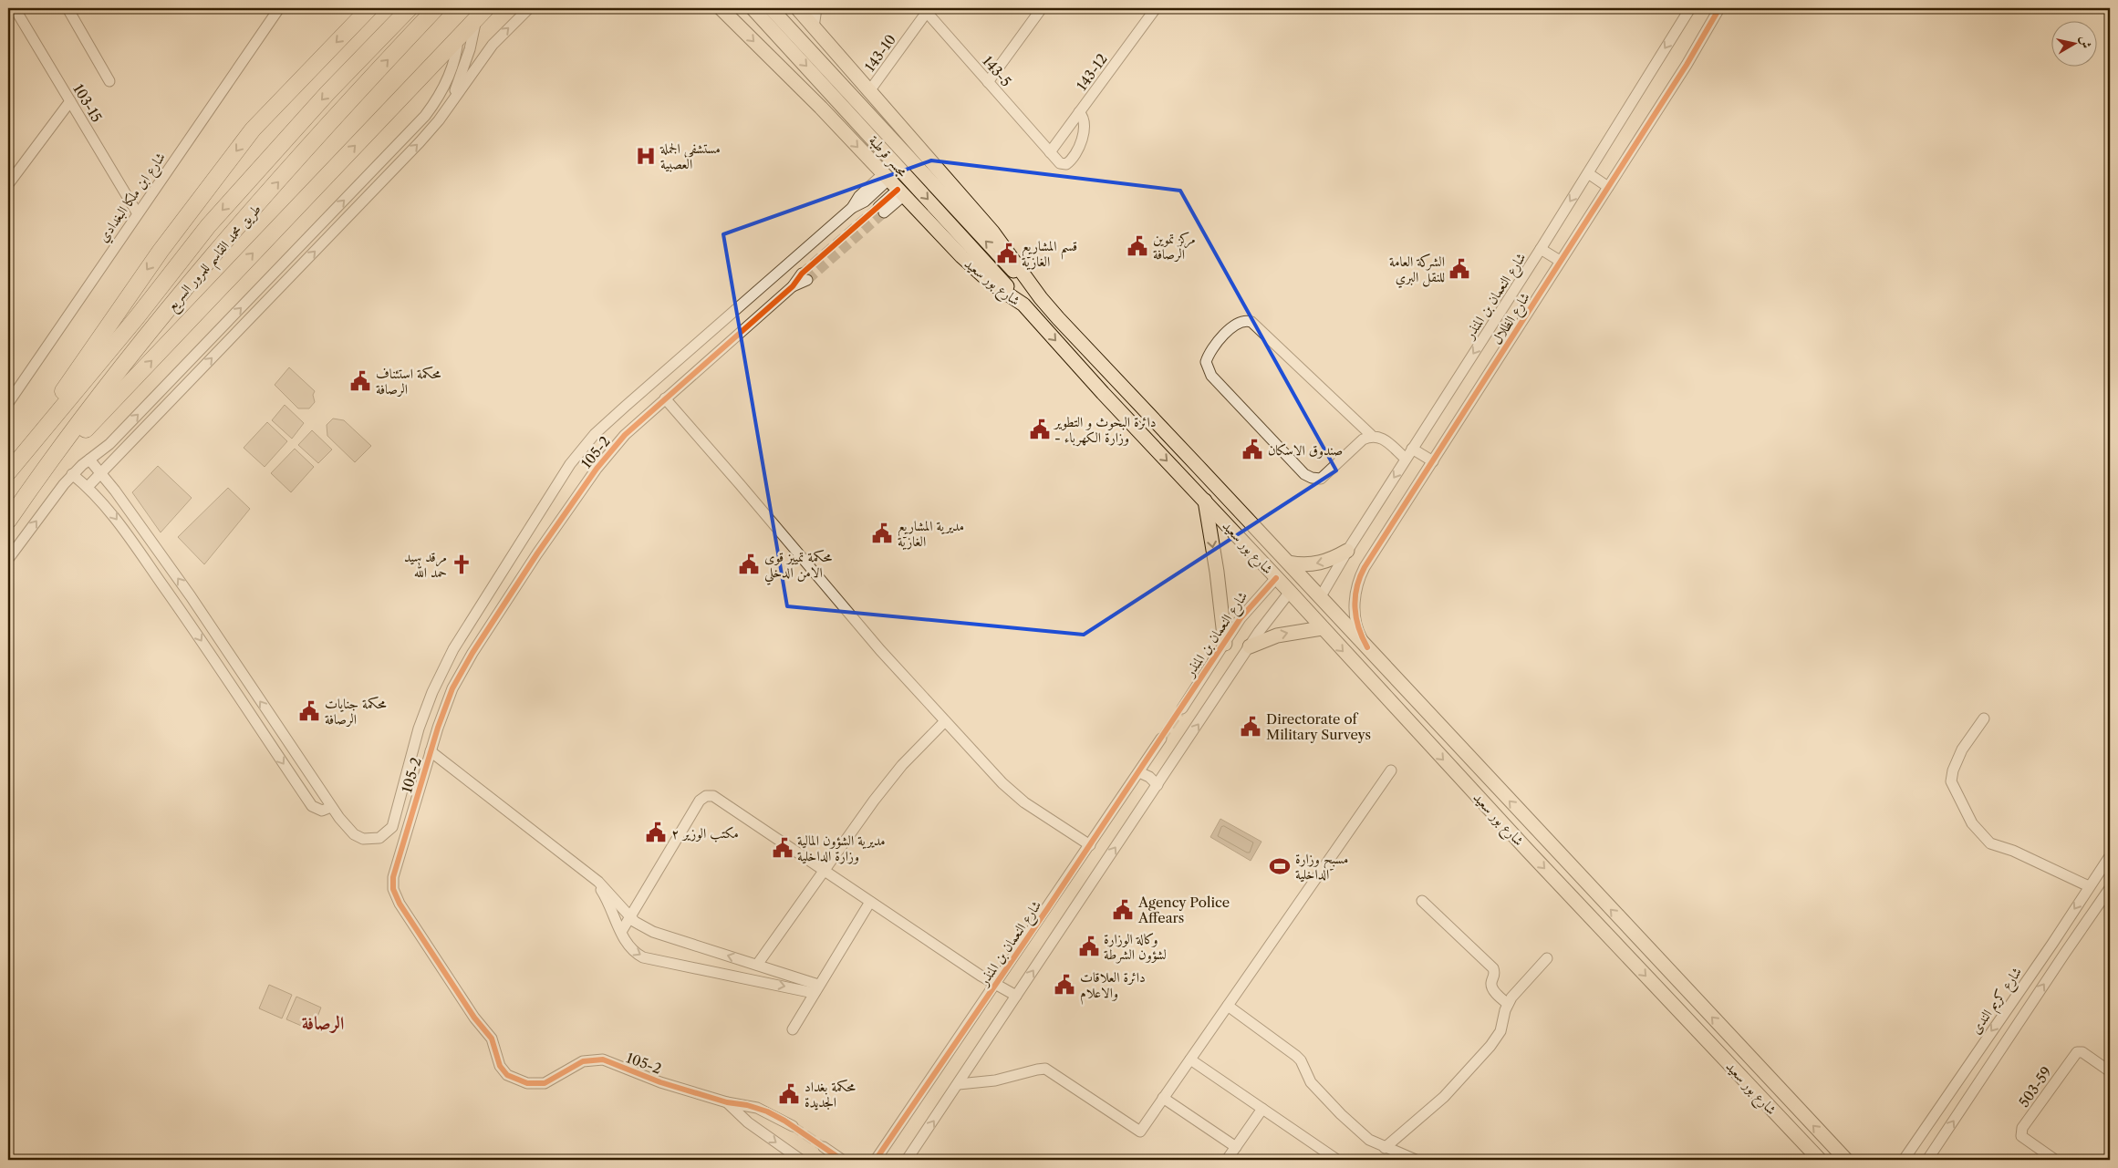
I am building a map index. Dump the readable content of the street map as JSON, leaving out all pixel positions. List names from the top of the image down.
{
  "streets": {
    "highway": ["طريق محمد القاسم للمرور السريع"],
    "main road": ["مجسر قرطبة", "شارع بور سعيد"],
    "street": [
      "143-10",
      "143-5",
      "143-12",
      "103-15",
      "شارع ابن ملكا البغدادي",
      "شارع النعمان بن المنذر",
      "شارع الظلال",
      "105-2",
      "شارع كريم الندى",
      "503-59"
    ]
  },
  "crossings": [
    ["143-10", "143-5"],
    ["143-10", "شارع بور سعيد"],
    ["143-5", "143-12"],
    ["103-15", "شارع ابن ملكا البغدادي"],
    ["مجسر قرطبة", "شارع بور سعيد"],
    ["شارع بور سعيد", "شارع النعمان بن المنذر"],
    ["شارع بور سعيد", "شارع الظلال"]
  ],
  "one_way": ["شارع النعمان بن المنذر"],
  "districts": ["الرصافة"],
  "places": {
    "hospital": ["مستشفى الجملة العصبية"],
    "public building": [
      "مركز تموين الرصافة",
      "قسم المشاريع الغازية",
      "الشركة العامة للنقل البري",
      "محكمة استئناف الرصافة",
      "دائرة البحوث و التطوير - وزارة الكهرباء",
      "صندوق الاسكان",
      "مديرية المشاريع الغازية",
      "محكمة تمييز قوى الامن الدخلي",
      "محكمة جنايات الرصافة",
      "Directorate of Military Surveys",
      "مكتب الوزير ٢",
      "مديرية الشؤون المالية وزارة الداخلية",
      "Agency Police Affears",
      "وكالة الوزارة لشؤون الشرطة",
      "دائرة العلاقات والاعلام",
      "محكمة بغداد الجديدة"
    ],
    "church": ["مرقد سيد حمد الله"],
    "sports": ["مسبح وزارة الداخلية"]
  },
  "north": "right"
}
